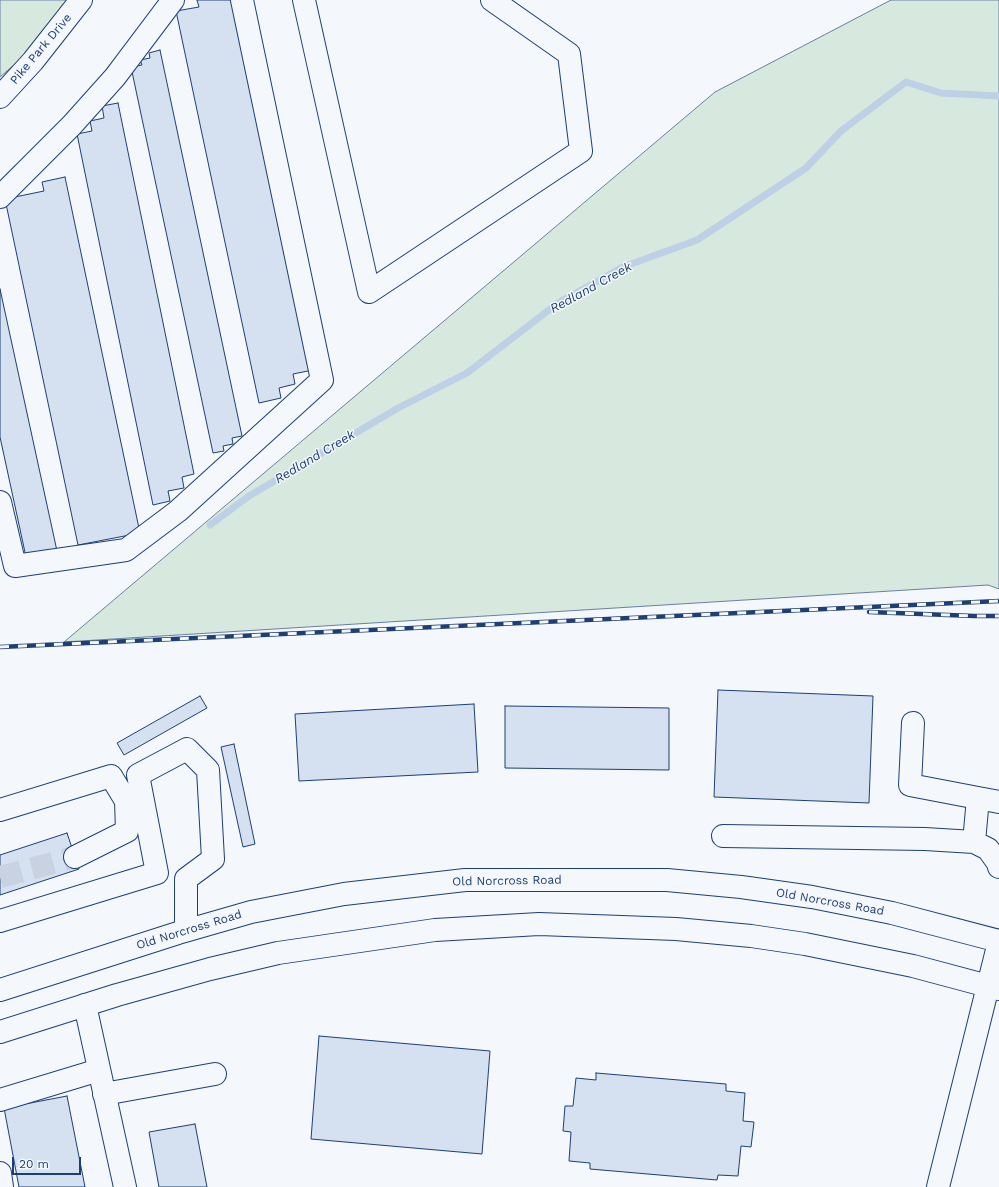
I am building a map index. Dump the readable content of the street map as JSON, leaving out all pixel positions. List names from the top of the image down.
{
  "streets": {
    "main road": ["Pike Park Drive", "Old Norcross Road"]
  },
  "water": ["Redland Creek"],
  "scale_bar": "20 m"
}
